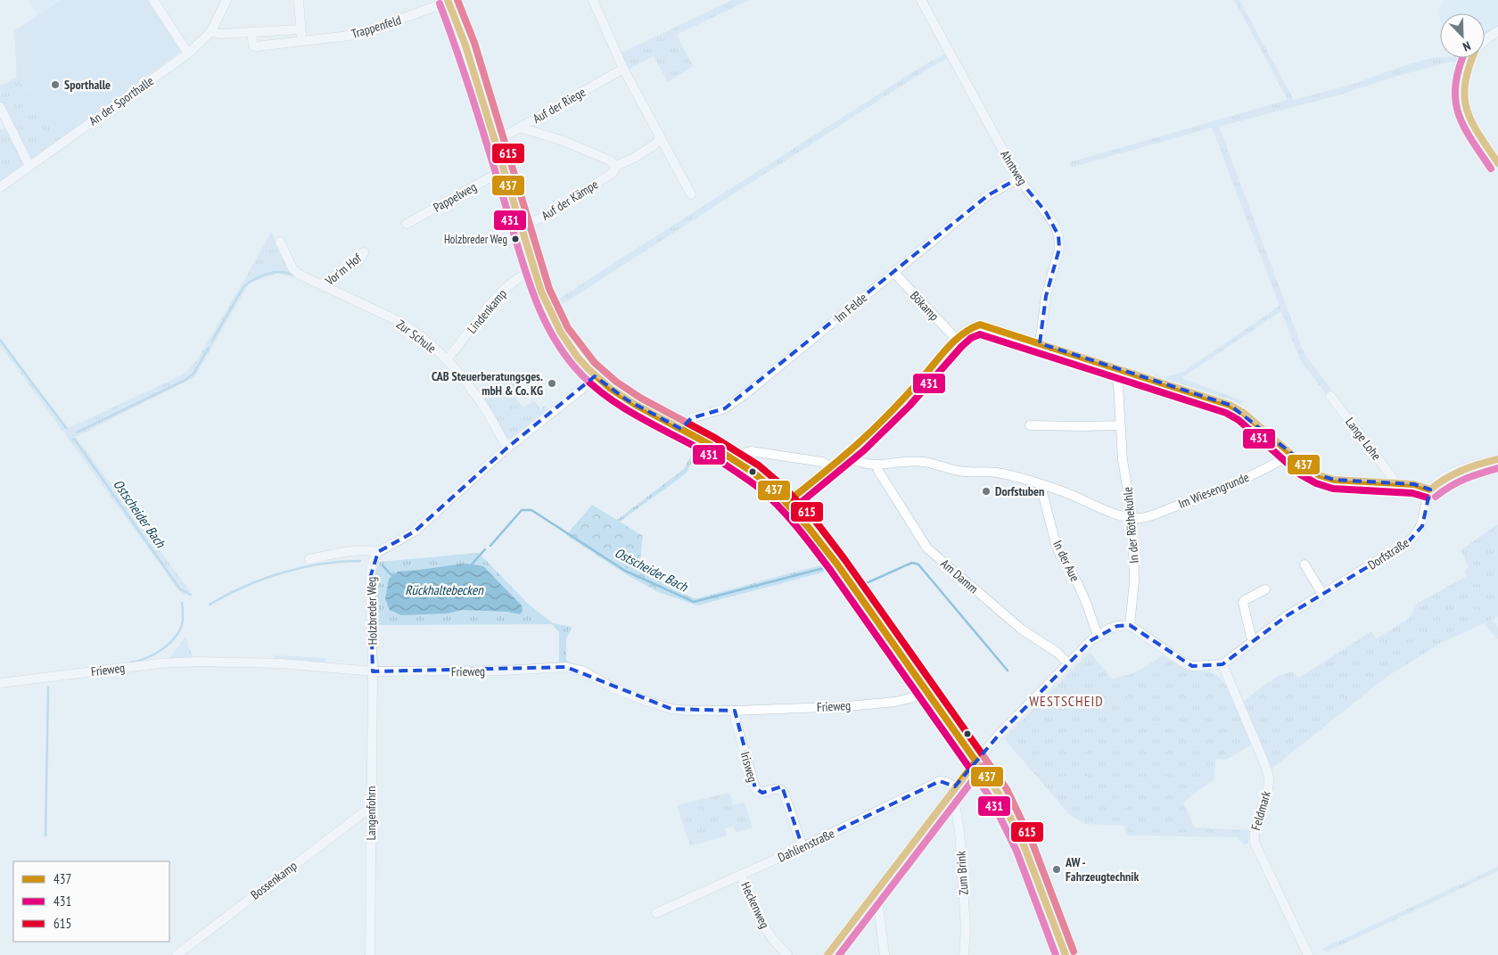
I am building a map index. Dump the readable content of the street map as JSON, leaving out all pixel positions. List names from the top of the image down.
{
  "streets": {
    "street": [
      "Trappenfeld",
      "An der Sporthalle",
      "Auf der Riege",
      "Ahntweg",
      "Pappelweg",
      "Auf der Kämpe",
      "Vor'm Hof",
      "Bökamp",
      "Im Felde",
      "Lindenkamp",
      "Zur Schule",
      "Lange Lohe",
      "Im Wiesengrunde",
      "In der Röthekuhle",
      "Dorfstraße",
      "In der Aue",
      "Am Damm",
      "Holzbreder Weg",
      "Frieweg",
      "Irisweg",
      "Feldmark",
      "Langenfohrn",
      "Dahlienstraße",
      "Zum Brink",
      "Bossenkamp",
      "Heckenweg"
    ]
  },
  "crossings": [
    ["Ahntweg", "Im Felde"],
    ["Vor'm Hof", "Zur Schule"],
    ["Bökamp", "Im Felde"],
    ["Lindenkamp", "Zur Schule"],
    ["Im Wiesengrunde", "In der Röthekuhle"],
    ["Dorfstraße", "Feldmark"],
    ["Holzbreder Weg", "Frieweg"],
    ["Holzbreder Weg", "Langenfohrn"],
    ["Frieweg", "Irisweg"],
    ["Frieweg", "Langenfohrn"],
    ["Irisweg", "Dahlienstraße"],
    ["Langenfohrn", "Bossenkamp"],
    ["Dahlienstraße", "Zum Brink"],
    ["Dahlienstraße", "Heckenweg"]
  ],
  "districts": ["WESTSCHEID"],
  "water": ["Ostscheider Bach", "Rückhaltebecken"],
  "places": [
    "Sporthalle",
    "Holzbreder Weg",
    "CAB Steuerberatungsges. mbH & Co. KG",
    "Dorfstuben",
    "AW - Fahrzeugtechnik"
  ],
  "lines": ["transit line 437", "transit line 615", "transit line 431"],
  "legend": ["437", "431", "615"],
  "north": "bottom right"
}
